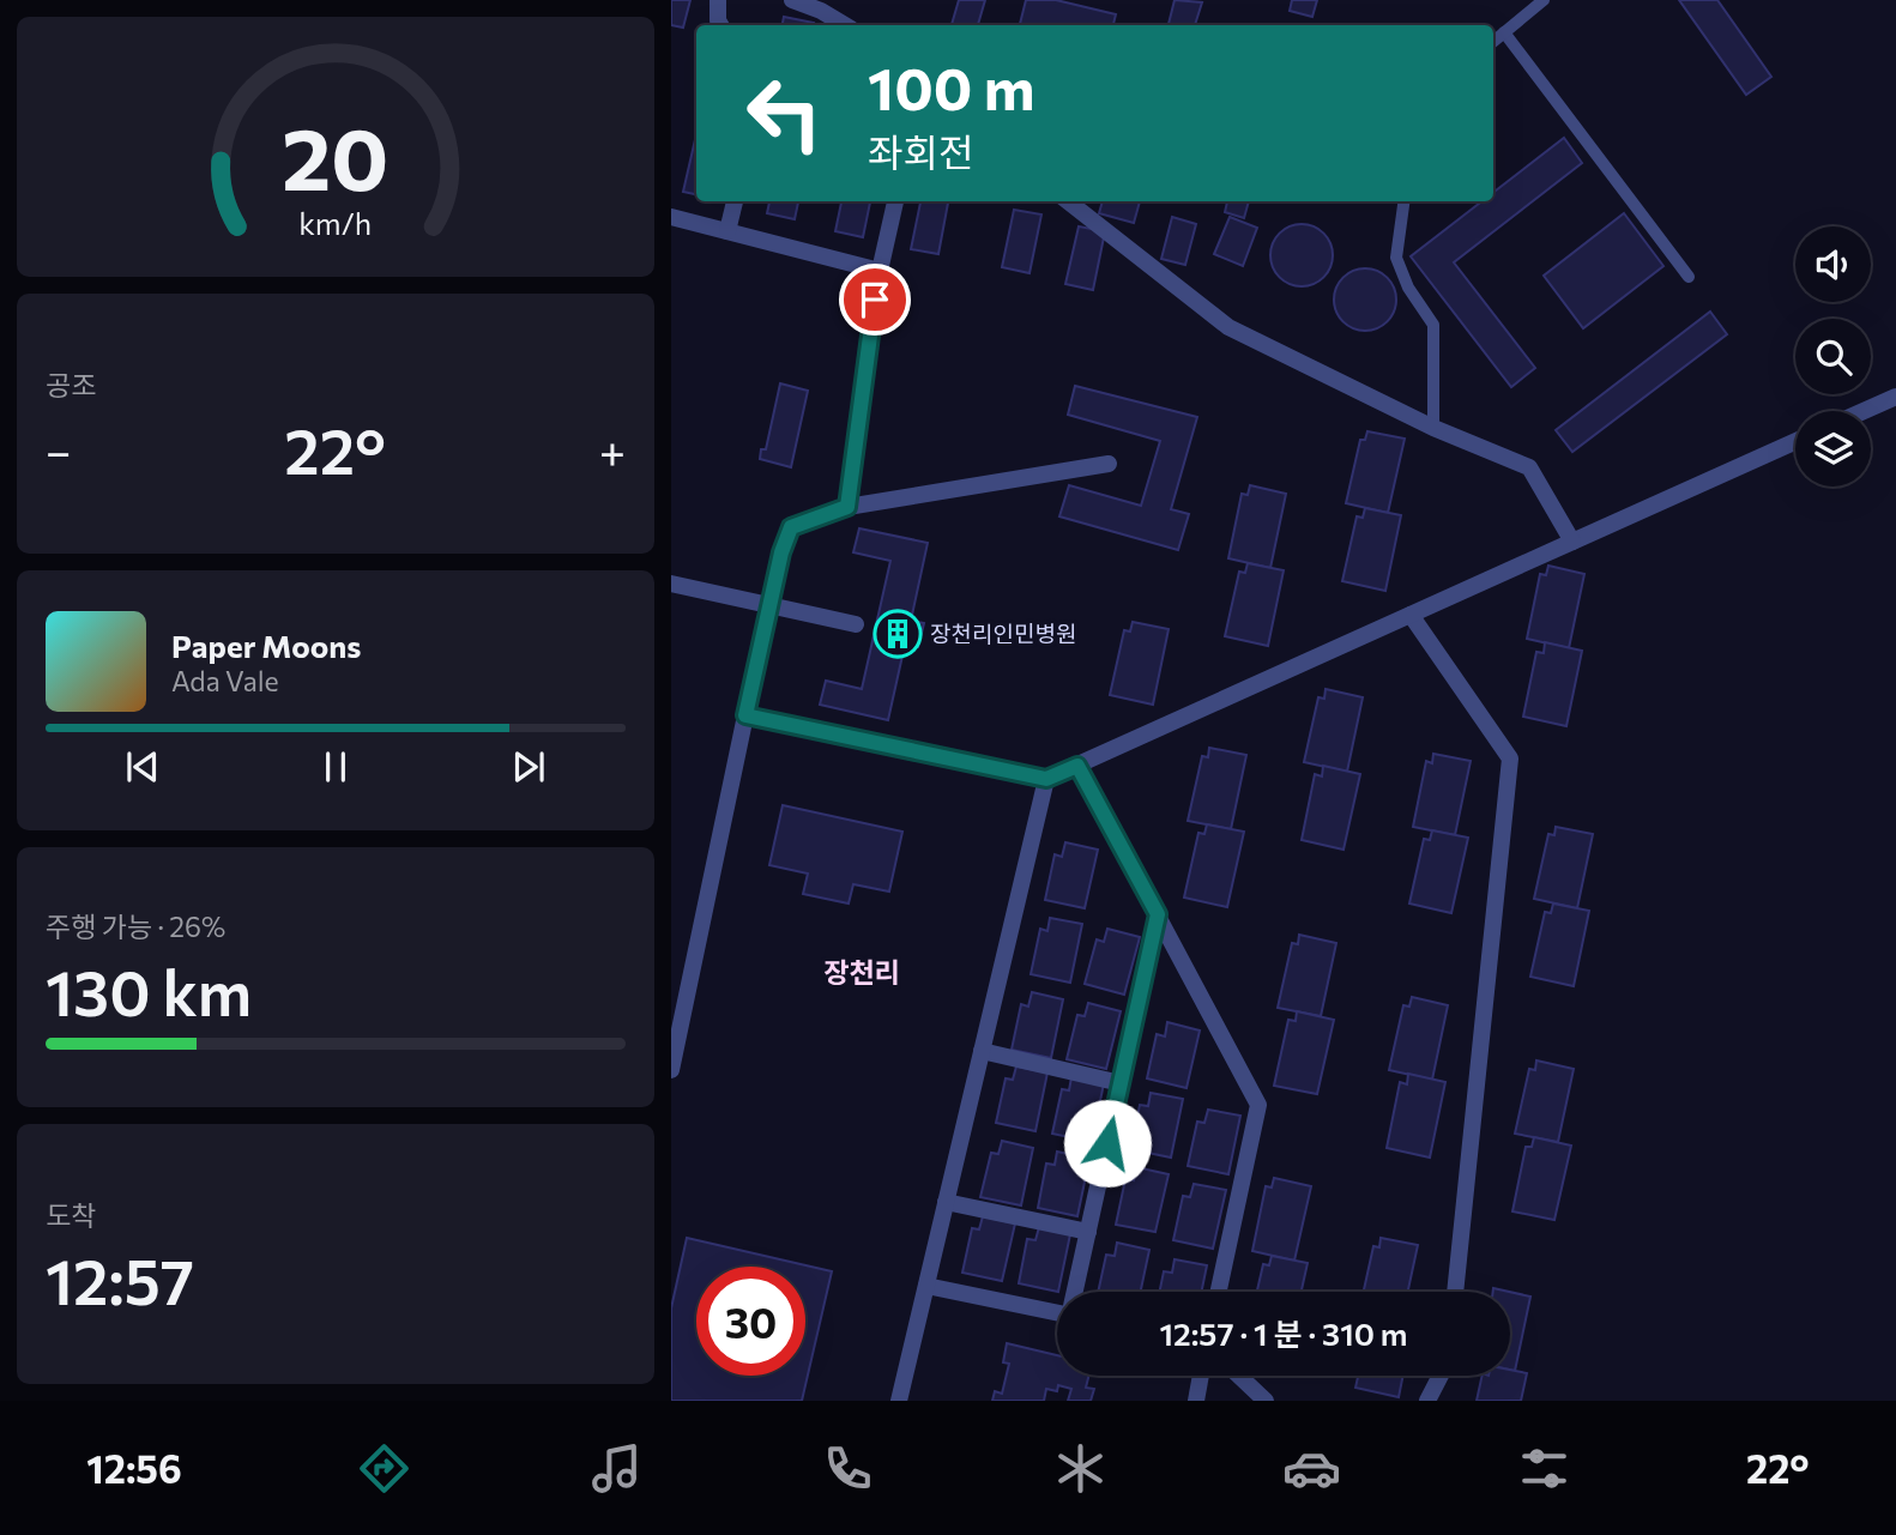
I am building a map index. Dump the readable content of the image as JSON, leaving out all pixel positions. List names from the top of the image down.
{
  "districts": ["장천리"],
  "places": {
    "building": ["장천리인민병원"]
  },
  "page": {
    "turn": ["100 m", "좌회전"],
    "tile": [
      "공조",
      ["주행 가능 · 26%", "130 km"],
      ["도착", "12:57"]
    ],
    "heat": ["−", "22°", "+"],
    "song": ["Paper Moons", "Ada Vale"],
    "limit": "30",
    "trip": "12:57 · 1 분 · 310 m",
    "tabs": ["12:56", "22°"],
    "gauge": ["20", "km/h"]
  }
}
